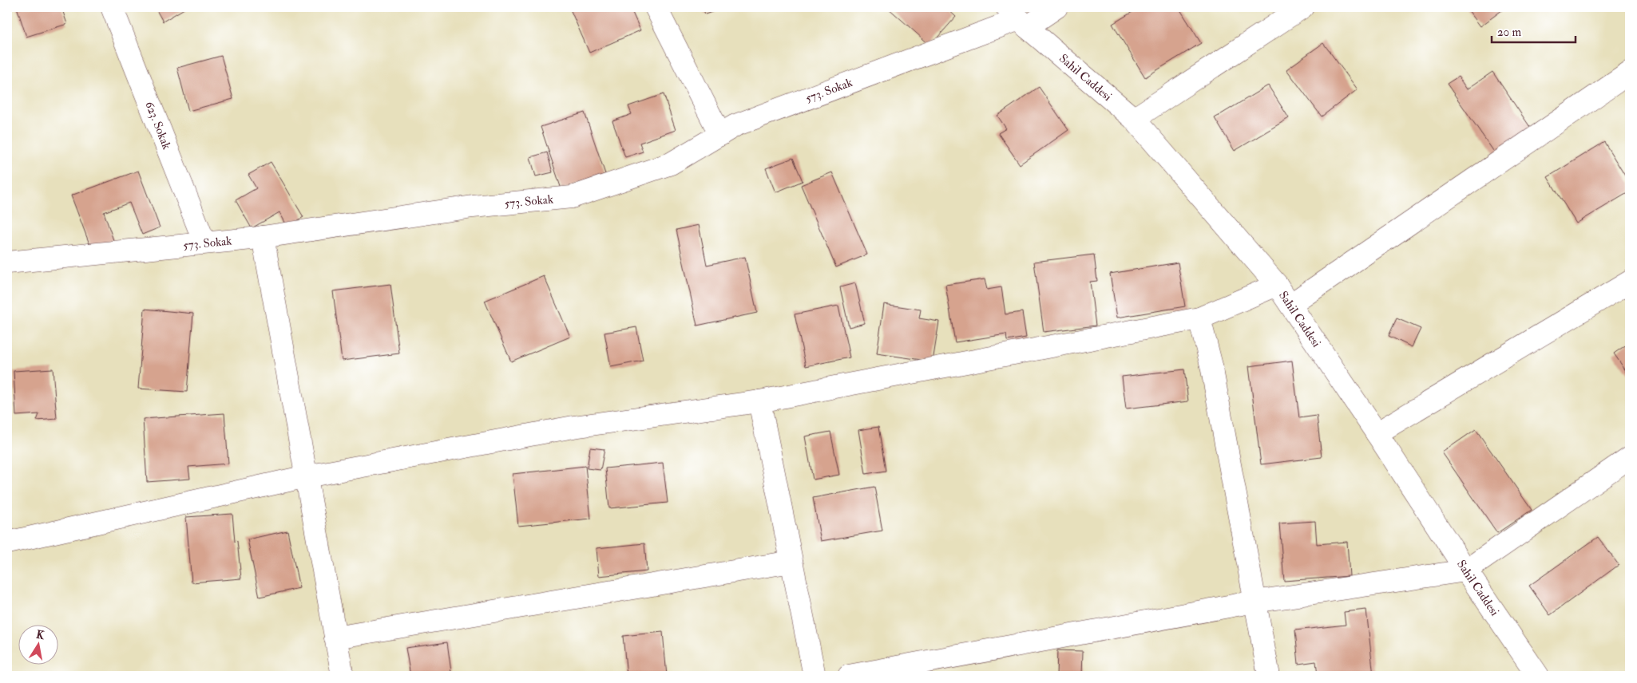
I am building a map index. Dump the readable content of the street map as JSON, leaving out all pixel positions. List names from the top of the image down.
{
  "streets": {
    "street": ["Sahil Caddesi", "573. Sokak", "623. Sokak"]
  },
  "crossings": [
    ["Sahil Caddesi", "573. Sokak"],
    ["573. Sokak", "623. Sokak"]
  ],
  "scale_bar": "20 m",
  "north": "top"
}
